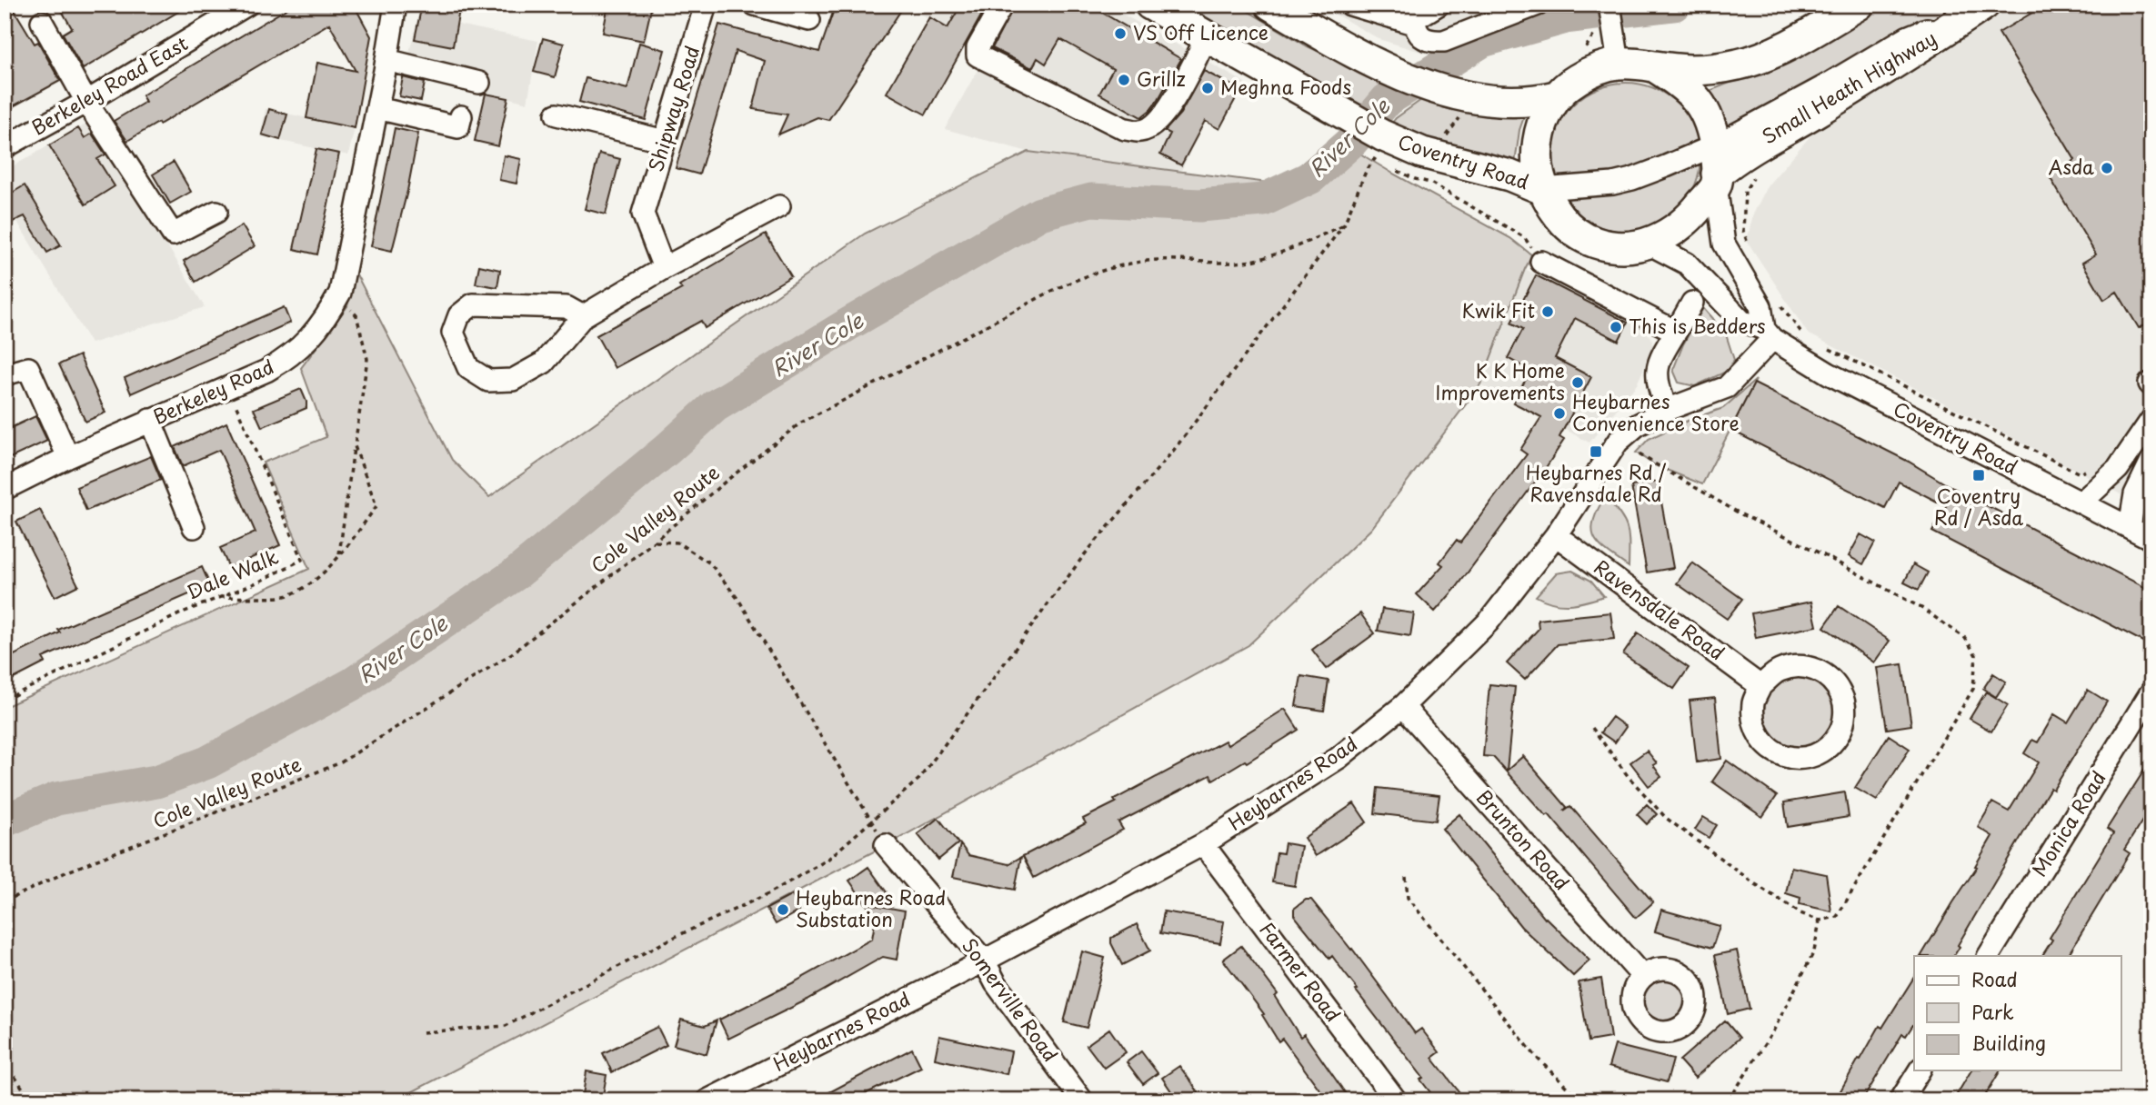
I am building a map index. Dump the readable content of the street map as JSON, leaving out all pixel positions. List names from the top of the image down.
{
  "streets": {
    "highway": ["Small Heath Highway", "Coventry Road"],
    "street": [
      "Berkeley Road East",
      "Shipway Road",
      "Berkeley Road",
      "Ravensdale Road",
      "Heybarnes Road",
      "Monica Road",
      "Brunton Road",
      "Farmer Road",
      "Somerville Road"
    ],
    "path": ["Cole Valley Route", "Dale Walk"]
  },
  "crossings": [
    ["Small Heath Highway", "Coventry Road"],
    ["Coventry Road", "Heybarnes Road"],
    ["Berkeley Road", "Dale Walk"],
    ["Ravensdale Road", "Heybarnes Road"],
    ["Heybarnes Road", "Brunton Road"],
    ["Heybarnes Road", "Farmer Road"],
    ["Heybarnes Road", "Somerville Road"]
  ],
  "water": ["River Cole"],
  "places": {
    "other": [
      "VS Off Licence",
      "Grillz",
      "Meghna Foods",
      "Asda",
      "Kwik Fit",
      "This is Bedders",
      "K K Home Improvements",
      "Heybarnes Convenience Store",
      "Heybarnes Road Substation"
    ],
    "transit": ["Heybarnes Rd / Ravensdale Rd", "Coventry Rd / Asda"]
  },
  "legend": ["Road", "Park", "Building"]
}
